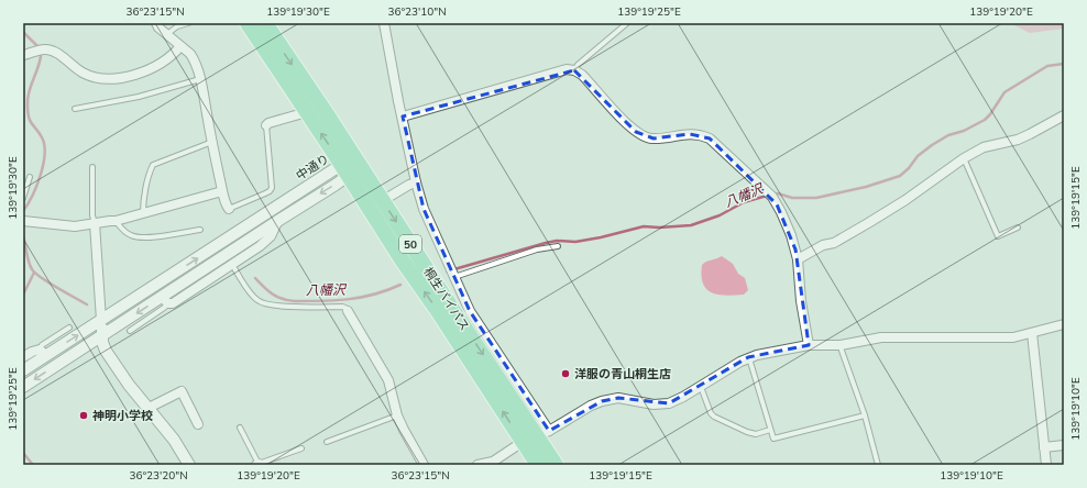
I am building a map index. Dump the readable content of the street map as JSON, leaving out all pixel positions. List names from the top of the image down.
{
  "streets": {
    "highway": ["50", "桐生バイパス"],
    "street": ["中通り"]
  },
  "crossings": [
    ["中通り", "桐生バイパス"]
  ],
  "water": ["八幡沢"],
  "places": ["洋服の青山桐生店", "神明小学校"],
  "coordinates": [
    "36°23'15\"N",
    "139°19'30\"E",
    "36°23'10\"N",
    "139°19'25\"E",
    "139°19'20\"E",
    "139°19'15\"E",
    "139°19'10\"E",
    "36°23'20\"N"
  ]
}
